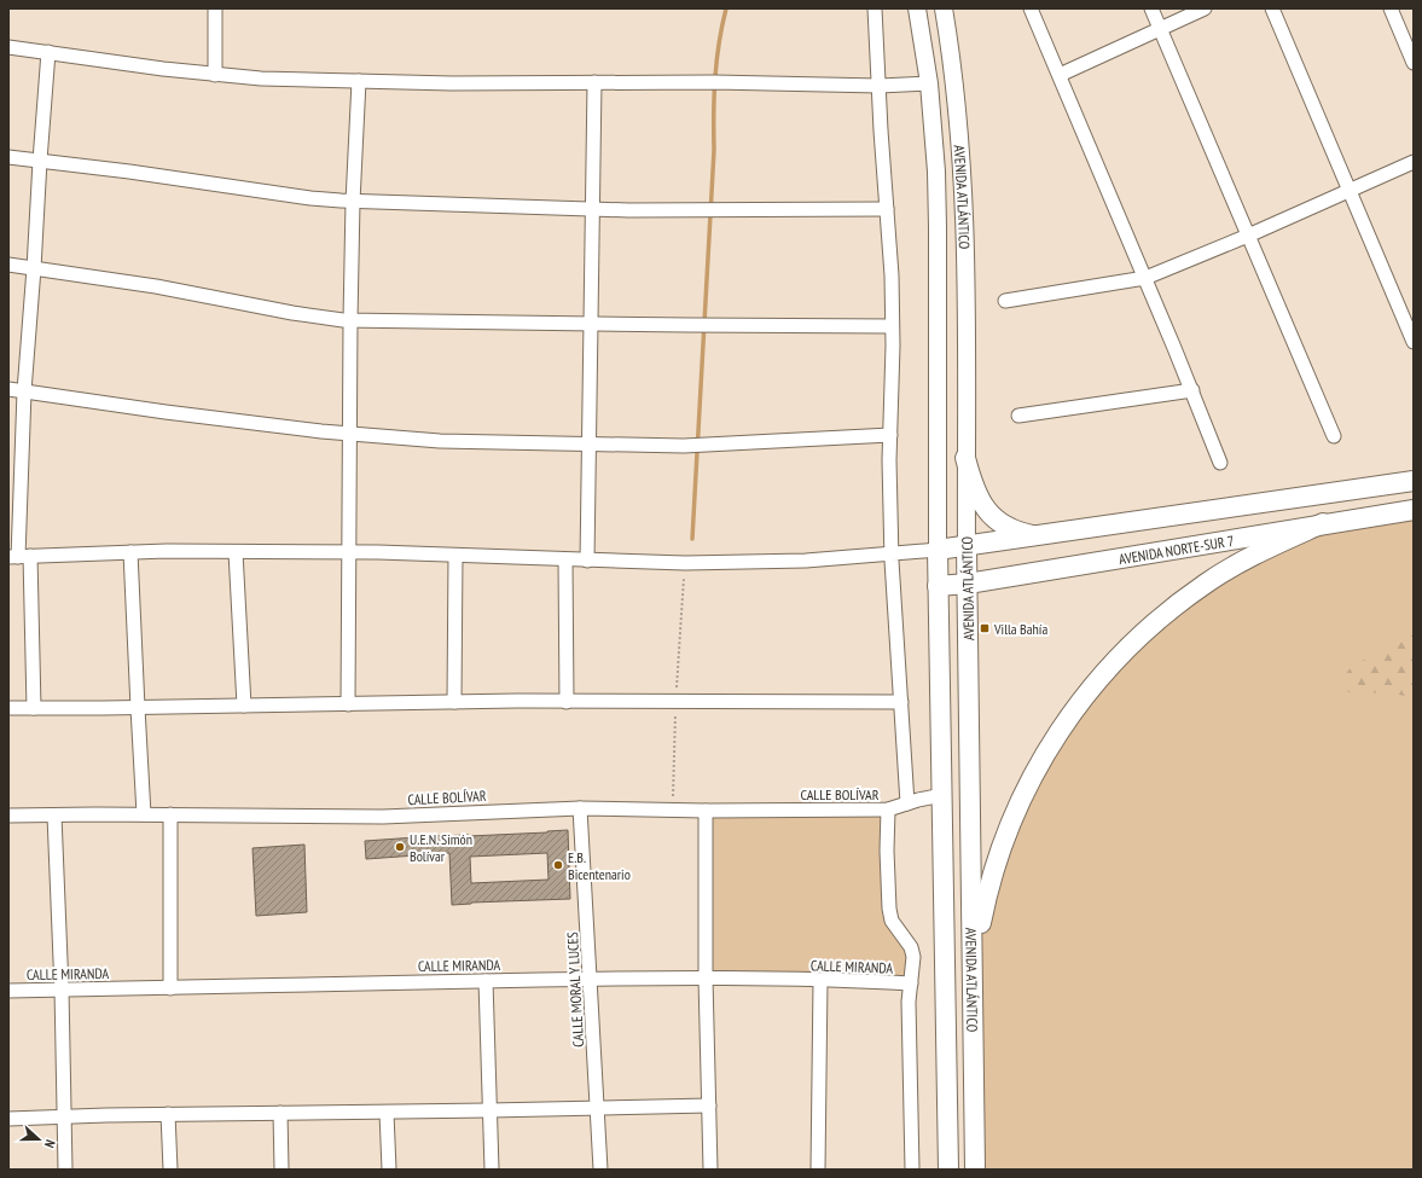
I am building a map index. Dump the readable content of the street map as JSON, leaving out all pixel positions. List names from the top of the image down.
{
  "streets": {
    "main road": ["AVENIDA ATLÁNTICO", "AVENIDA NORTE-SUR 7"],
    "street": ["CALLE BOLÍVAR", "CALLE MIRANDA", "CALLE MORAL Y LUCES"]
  },
  "crossings": [
    ["AVENIDA ATLÁNTICO", "AVENIDA NORTE-SUR 7"],
    ["AVENIDA ATLÁNTICO", "CALLE BOLÍVAR"],
    ["CALLE BOLÍVAR", "CALLE MORAL Y LUCES"],
    ["CALLE MIRANDA", "CALLE MORAL Y LUCES"]
  ],
  "places": {
    "transit": ["Villa Bahía"],
    "other": ["U.E.N. Simón Bolívar", "E.B. Bicentenario"]
  },
  "north": "right"
}
